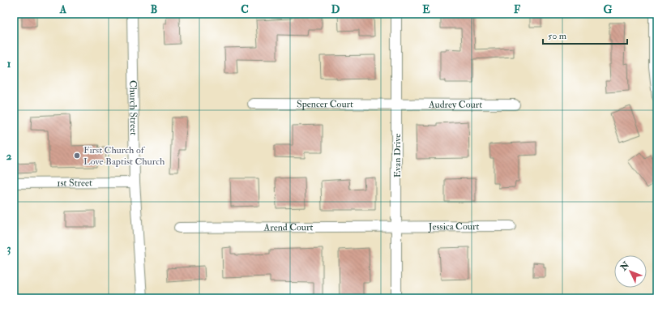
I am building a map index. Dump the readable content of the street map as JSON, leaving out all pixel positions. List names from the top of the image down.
{
  "streets": {
    "street": [
      "Spencer Court",
      "Audrey Court",
      "Church Street",
      "Evan Drive",
      "1st Street",
      "Jessica Court",
      "Arend Court"
    ]
  },
  "crossings": [
    ["Spencer Court", "Audrey Court"],
    ["Spencer Court", "Evan Drive"],
    ["Audrey Court", "Evan Drive"],
    ["Church Street", "1st Street"],
    ["Evan Drive", "Jessica Court"],
    ["Evan Drive", "Arend Court"],
    ["Jessica Court", "Arend Court"]
  ],
  "places": ["First Church of Love Baptist Church"],
  "scale_bar": "50 m",
  "north": "top left",
  "grid": {
    "columns": [
      "A",
      "B",
      "C",
      "D",
      "E",
      "F",
      "G"
    ],
    "rows": ["1", "2", "3"]
  }
}
